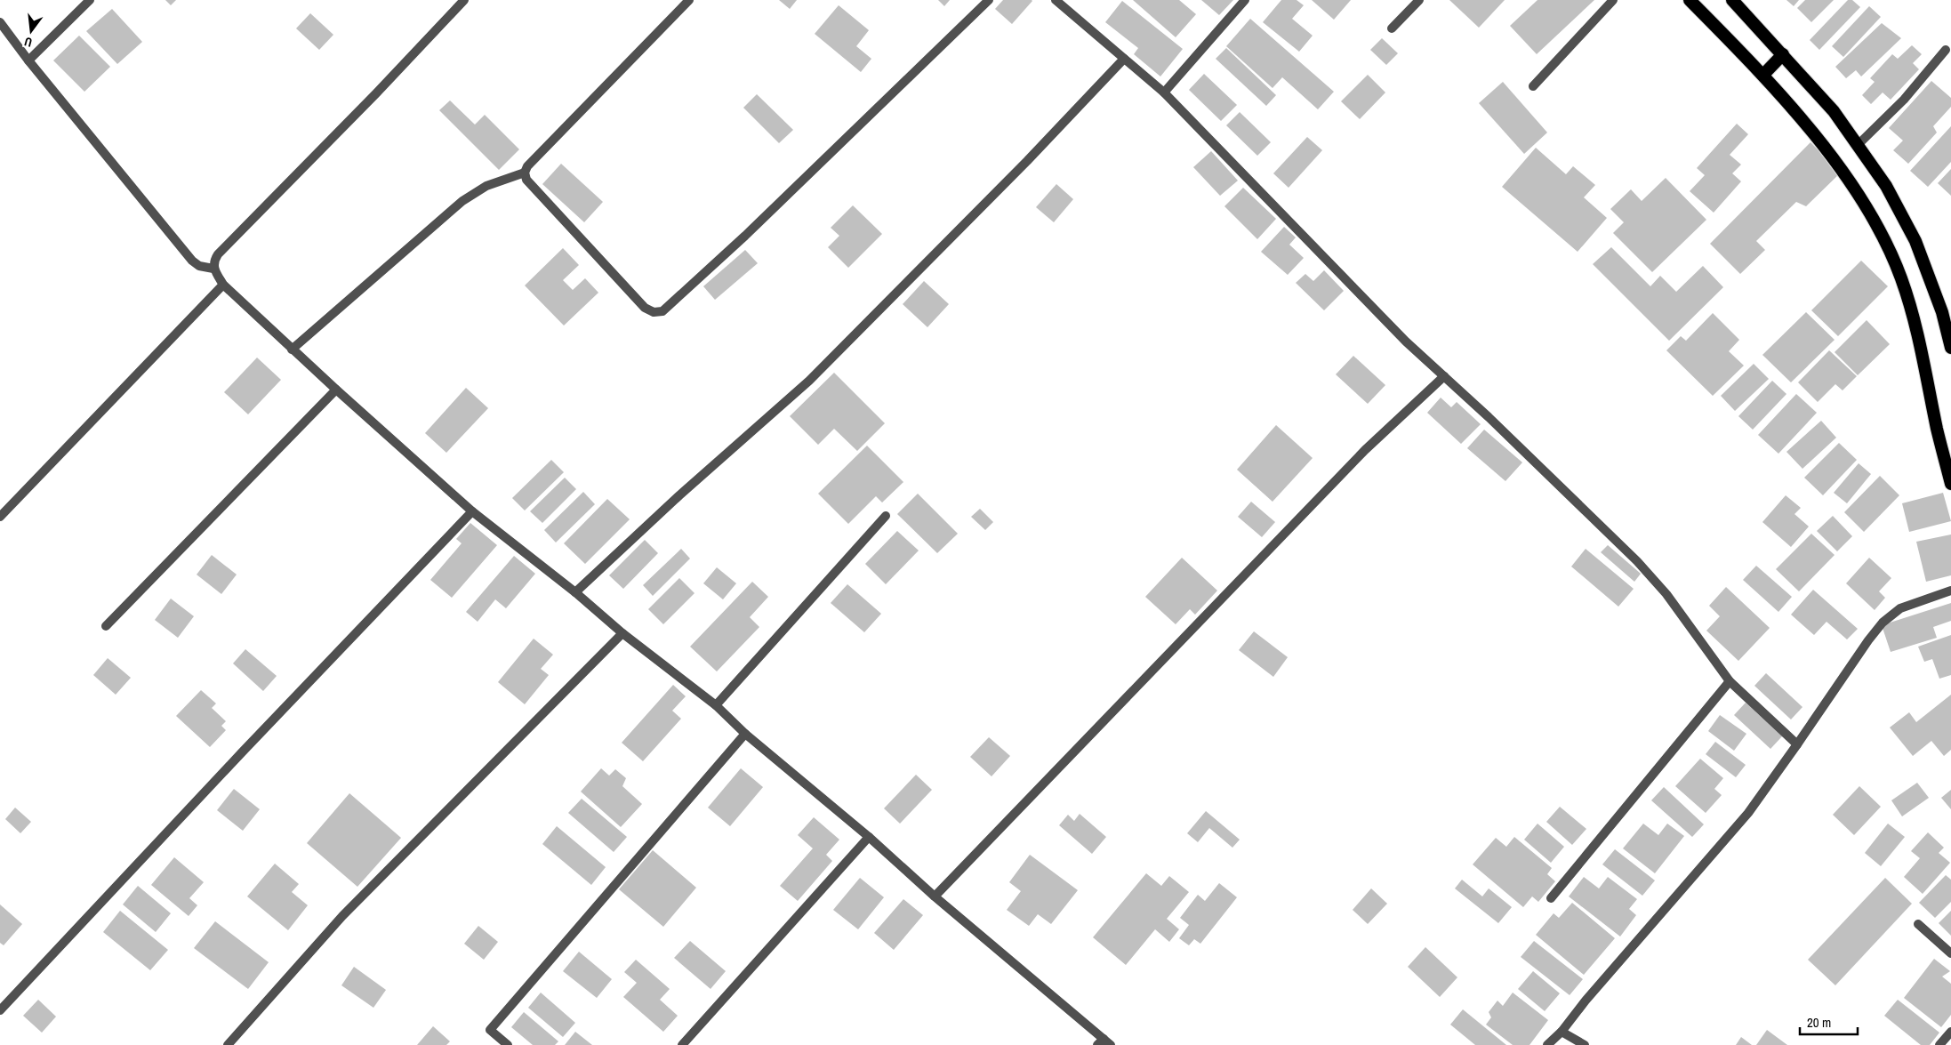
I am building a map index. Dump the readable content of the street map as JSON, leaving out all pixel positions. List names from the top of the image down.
{
  "scale_bar": "20 m",
  "north": "bottom"
}
